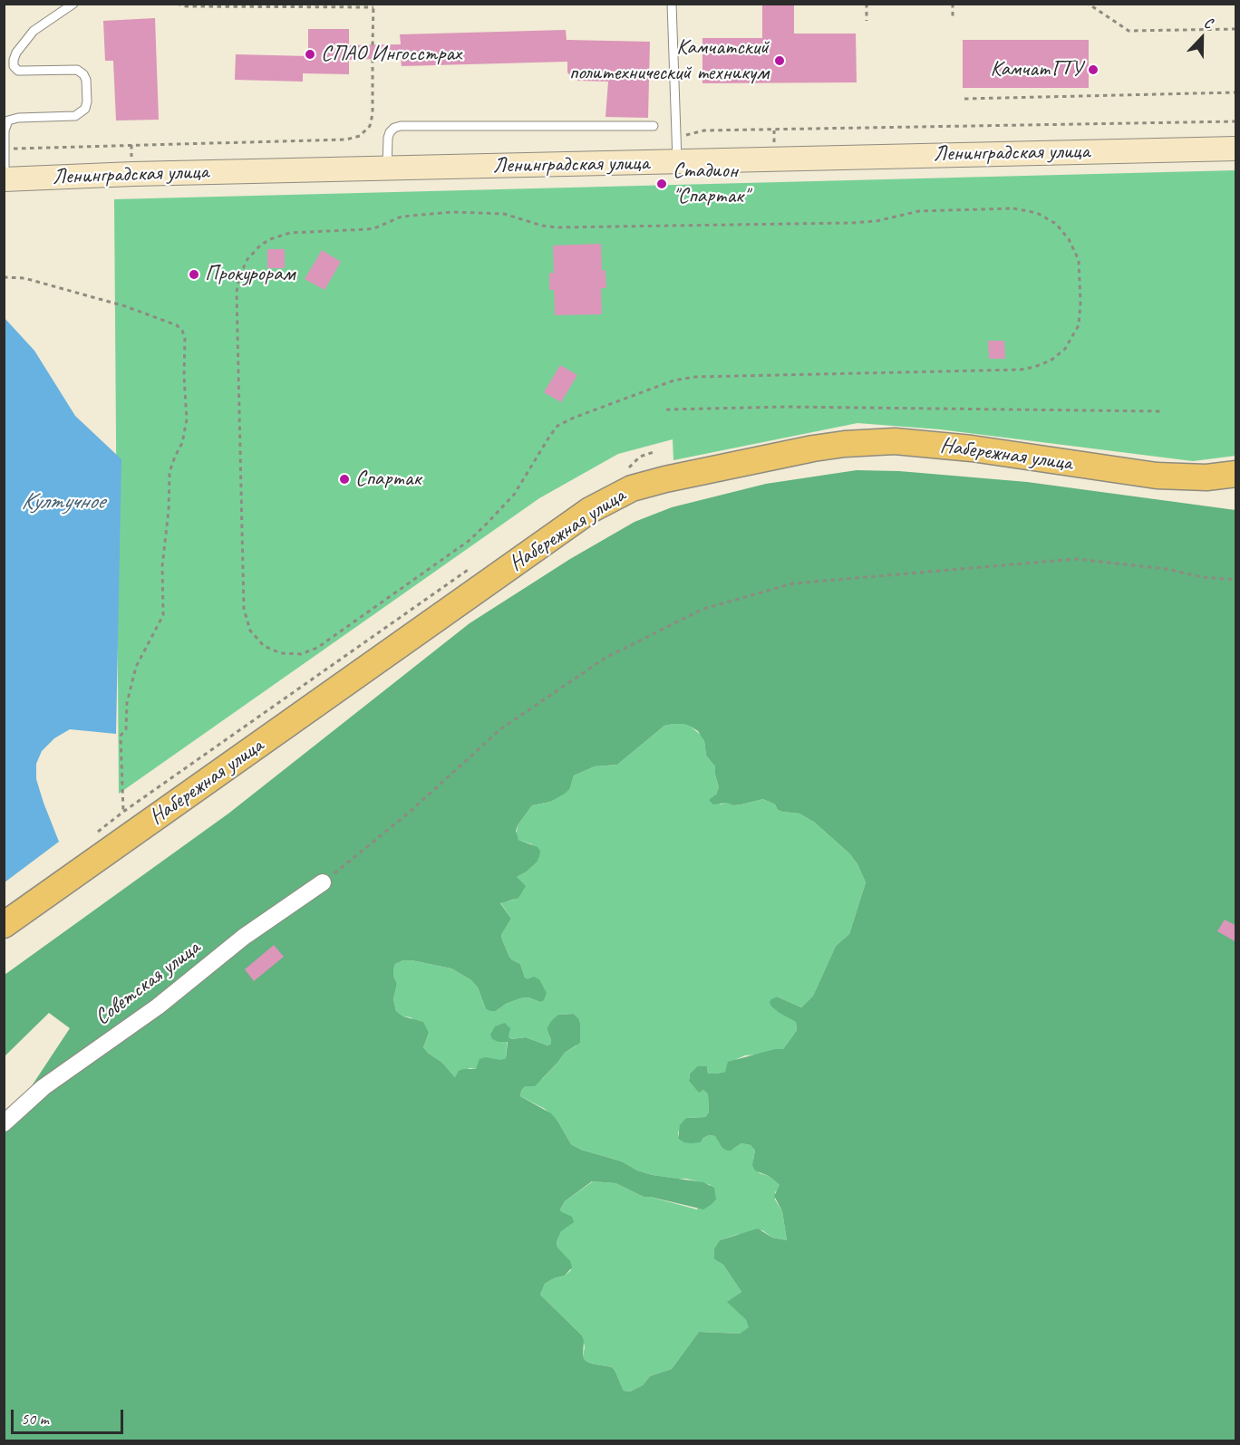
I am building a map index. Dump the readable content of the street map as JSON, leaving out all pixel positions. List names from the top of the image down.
{
  "streets": {
    "main road": ["Ленинградская улица", "Набережная улица"],
    "street": ["Советская улица"]
  },
  "water": ["Култучное"],
  "places": [
    "СПАО Ингосстрах",
    "Камчатский политехнический техникум",
    "КамчатГТУ",
    "Стадион \"Спартак\"",
    "Прокурорам",
    "Спартак"
  ],
  "scale_bar": "50 m",
  "north": "top"
}
